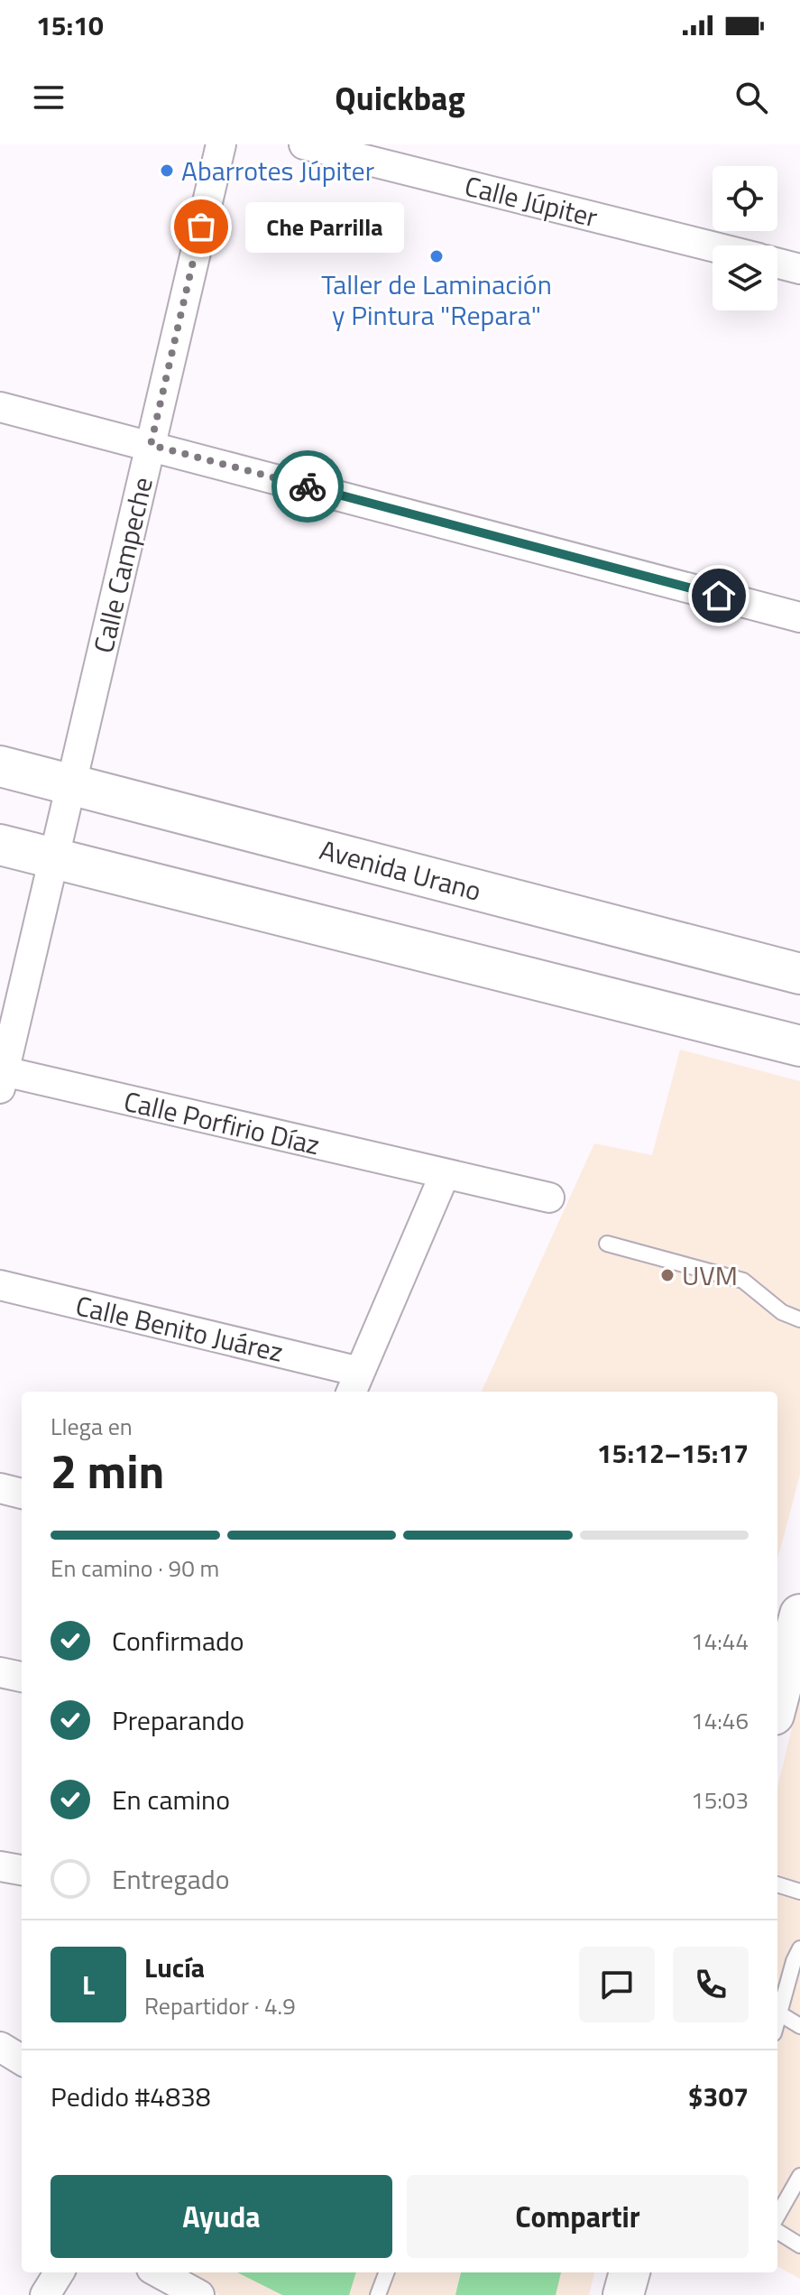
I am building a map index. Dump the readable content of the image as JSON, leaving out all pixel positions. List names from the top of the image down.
{
  "streets": {
    "main road": ["Avenida Urano"],
    "street": [
      "Calle Júpiter",
      "Calle Campeche",
      "Calle Porfirio Díaz",
      "Calle Benito Juárez"
    ]
  },
  "crossings": [
    ["Calle Campeche", "Avenida Urano"],
    ["Calle Campeche", "Calle Porfirio Díaz"]
  ],
  "places": [
    "Abarrotes Júpiter",
    "Che Parrilla",
    "Taller de Laminación y Pintura \"Repara\"",
    "UVM"
  ],
  "page": {
    "status": "15:10",
    "header": "Quickbag",
    "bubble": "Che Parrilla",
    "heading": ["2 min", "Llega en", "15:12–15:17"],
    "panel": [
      "Lucía",
      "Repartidor · 4.9",
      "Pedido #4838",
      "$307"
    ],
    "bar": "En camino · 90 m",
    "list": [
      ["Confirmado", "14:44"],
      ["Preparando", "14:46"],
      ["En camino", "15:03"],
      "Entregado"
    ],
    "round": "L",
    "buttons": ["Ayuda", "Compartir"]
  }
}
